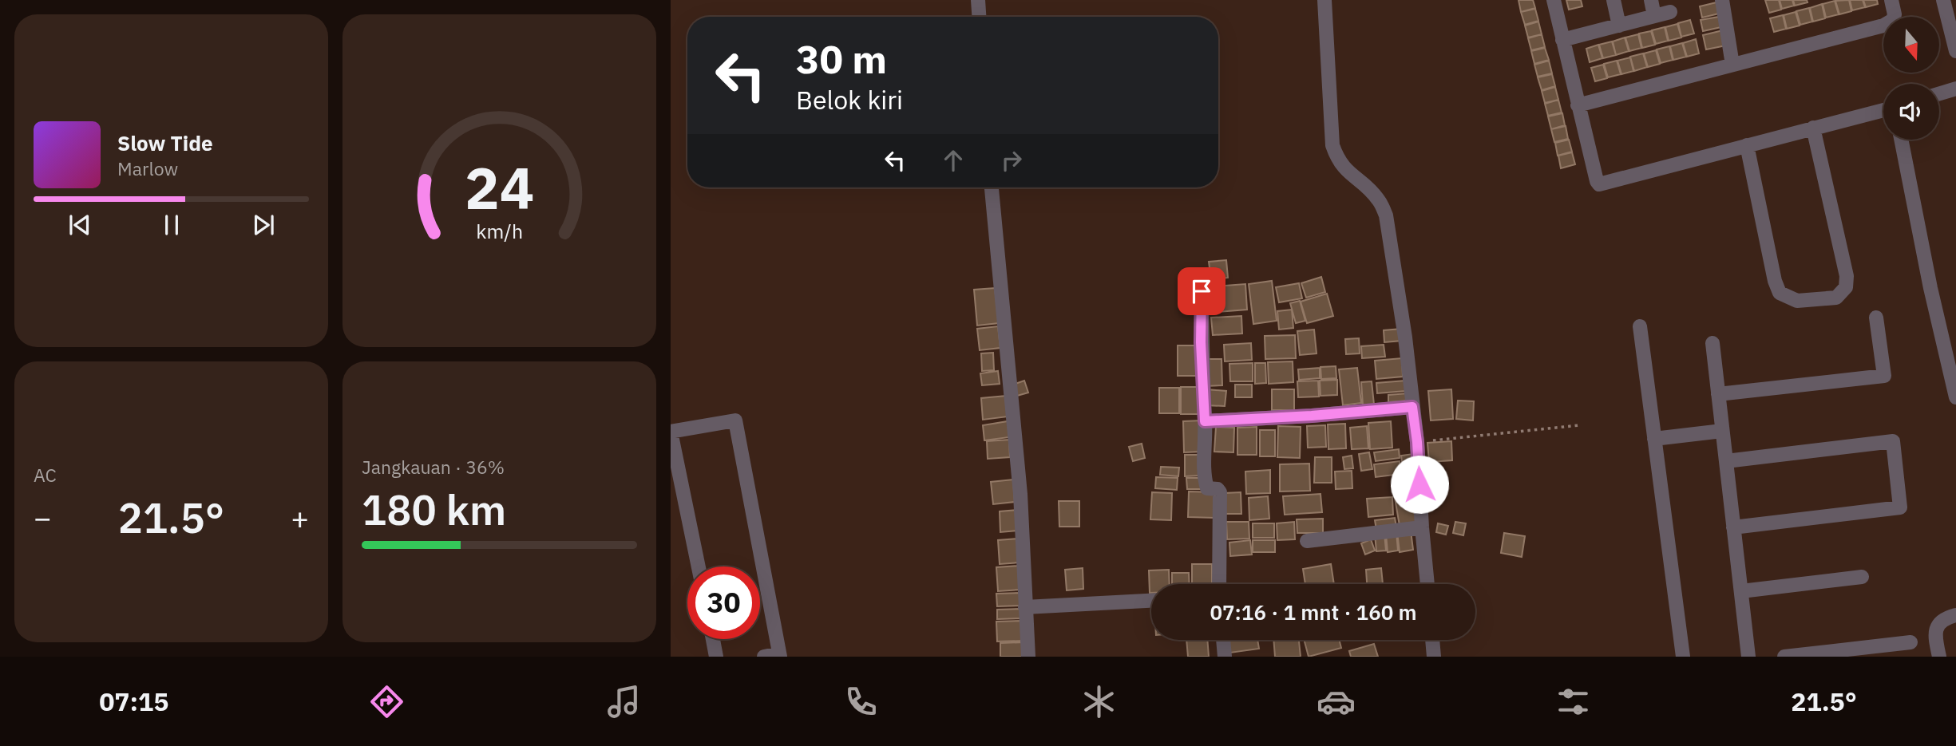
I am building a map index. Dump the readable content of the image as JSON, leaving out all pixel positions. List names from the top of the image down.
{
  "north": "bottom",
  "page": {
    "turn": ["30 m", "Belok kiri"],
    "song": ["Slow Tide", "Marlow"],
    "tile": [
      "AC",
      ["Jangkauan · 36%", "180 km"]
    ],
    "heat": ["−", "21.5°", "+"],
    "limit": "30",
    "trip": "07:16 · 1 mnt · 160 m",
    "tabs": ["07:15", "21.5°"],
    "gauge": ["24", "km/h"]
  }
}
